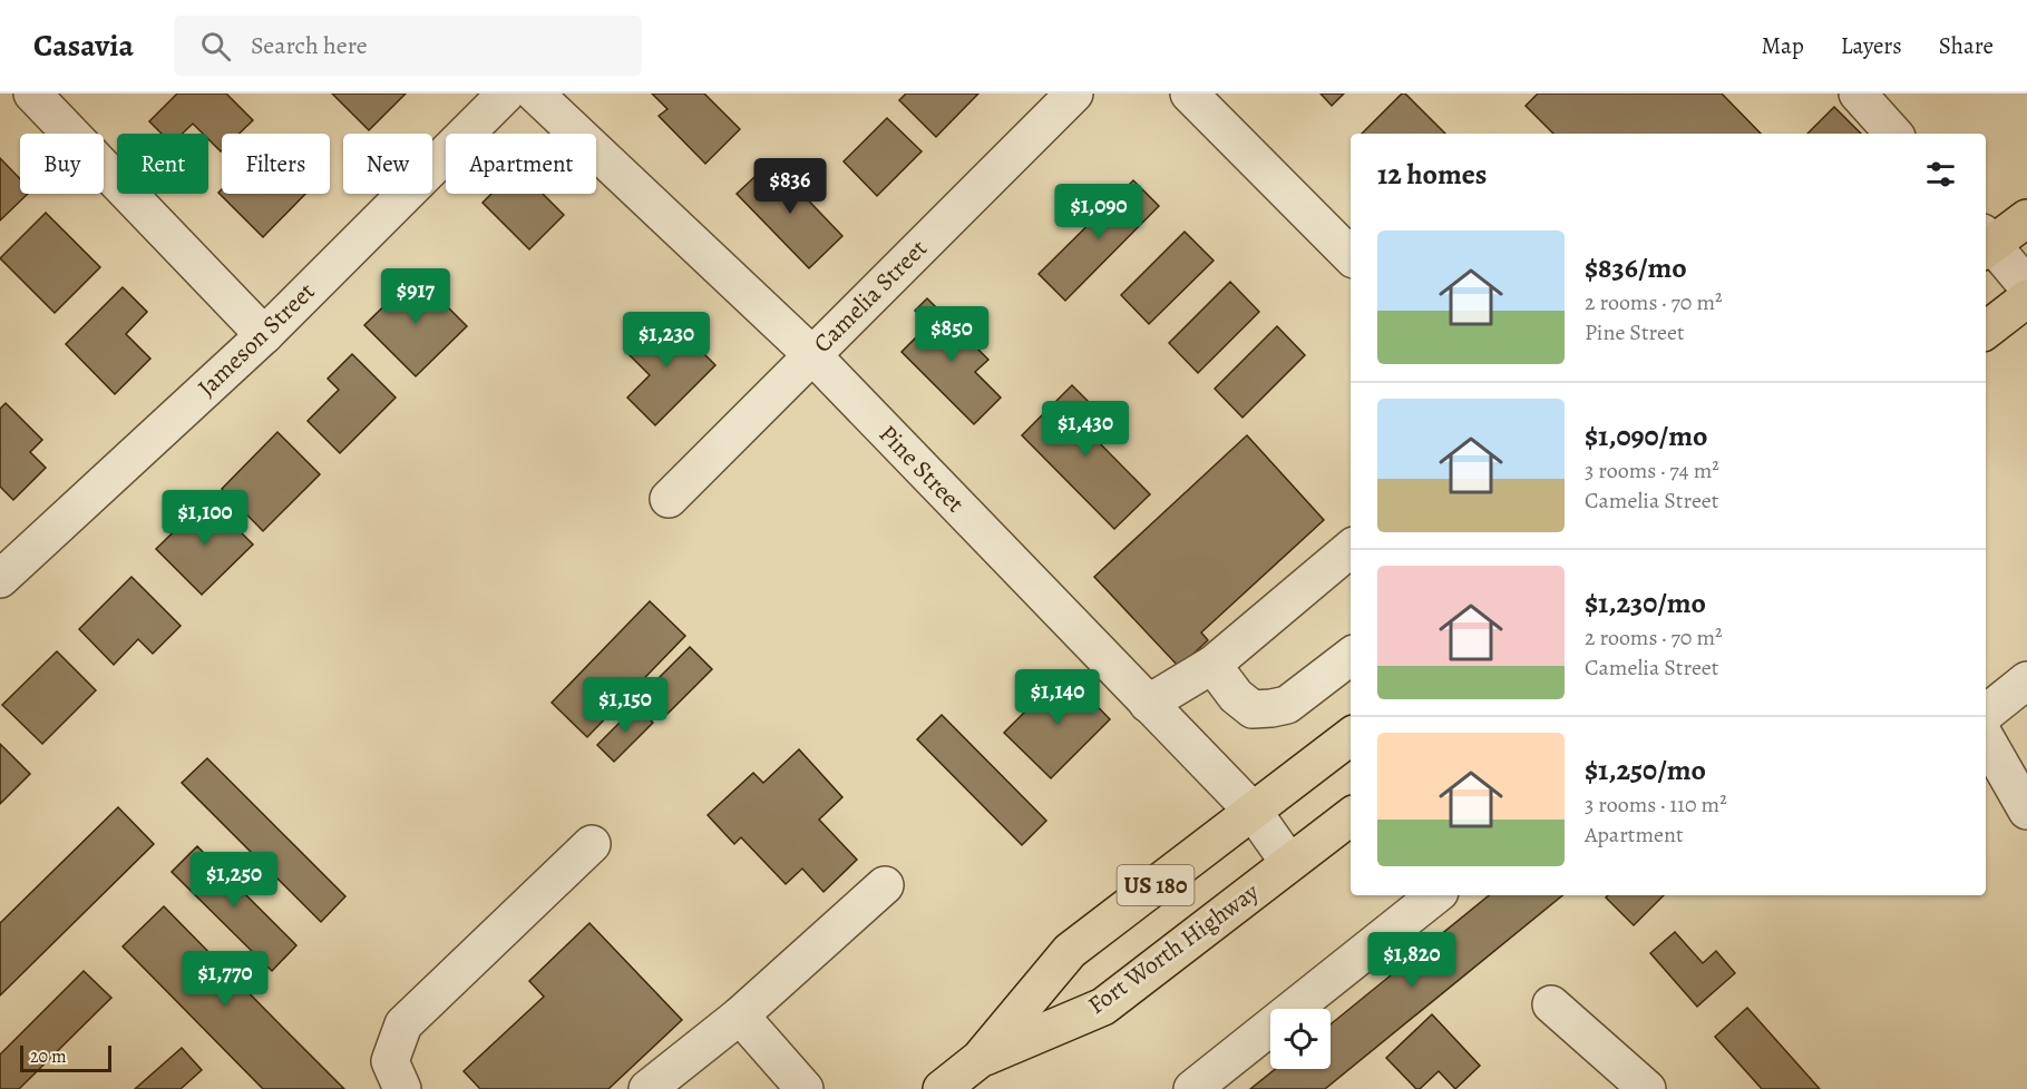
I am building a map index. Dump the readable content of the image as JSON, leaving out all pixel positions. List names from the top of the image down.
{
  "streets": {
    "main road": ["US 180", "Fort Worth Highway"],
    "street": ["Camelia Street", "Jameson Street", "Pine Street"]
  },
  "crossings": [
    ["Camelia Street", "Pine Street"],
    ["Pine Street", "Fort Worth Highway"]
  ],
  "scale_bar": "20 m",
  "page": {
    "header": "Casavia",
    "search": "Search here",
    "nav": ["Map", "Layers", "Share"],
    "chip": [
      "Buy",
      "Rent",
      "Filters",
      "New",
      "Apartment"
    ],
    "heading": "12 homes",
    "price": [
      "$836",
      "$1,090",
      "$917",
      "$850",
      "$1,230",
      "$1,430",
      "$1,100",
      "$1,140",
      "$1,150",
      "$1,250",
      "$1,820",
      "$1,770"
    ],
    "list": [
      {
        "name": "$836/mo",
        "note": "2 rooms · 70 m² · Pine Street"
      },
      {
        "name": "$1,090/mo",
        "note": "3 rooms · 74 m² · Camelia Street"
      },
      {
        "name": "$1,230/mo",
        "note": "2 rooms · 70 m² · Camelia Street"
      },
      {
        "name": "$1,250/mo",
        "note": "3 rooms · 110 m² · Apartment"
      }
    ],
    "scale": "20 m"
  }
}
